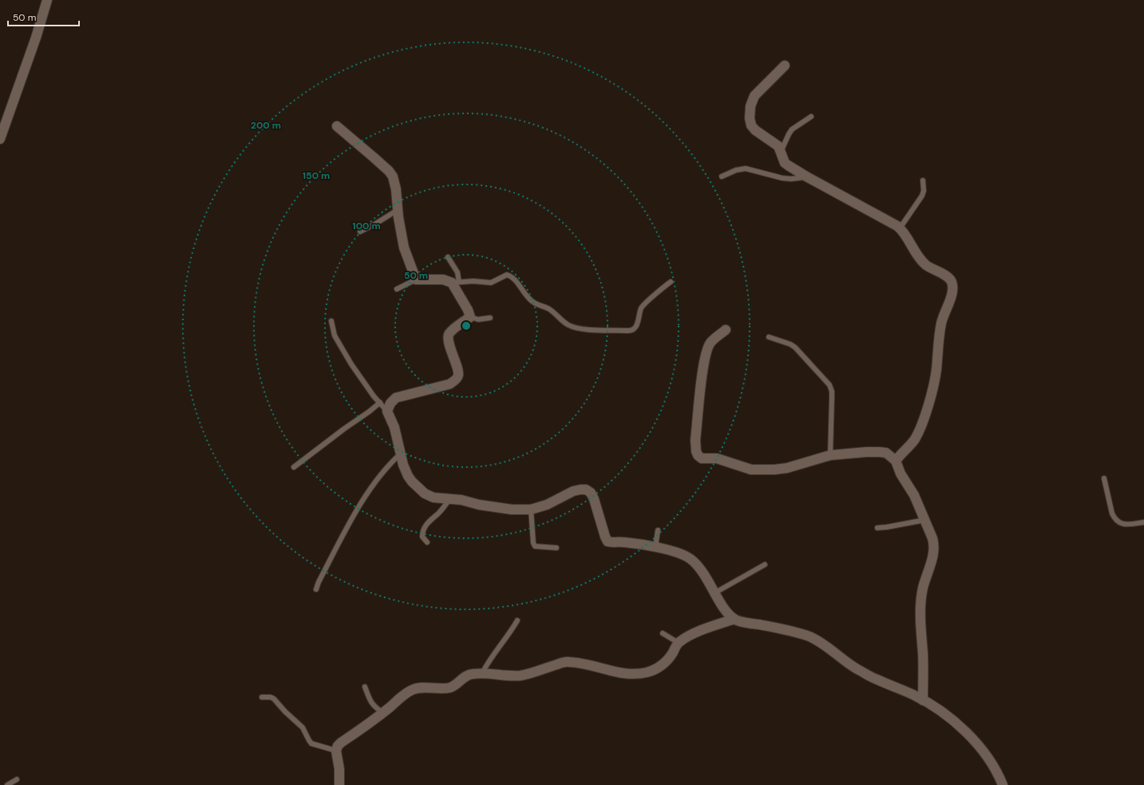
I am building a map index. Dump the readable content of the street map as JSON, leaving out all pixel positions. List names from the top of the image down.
{
  "scale_bar": "50 m",
  "rings": [
    "200 m",
    "150 m",
    "100 m",
    "50 m"
  ]
}
